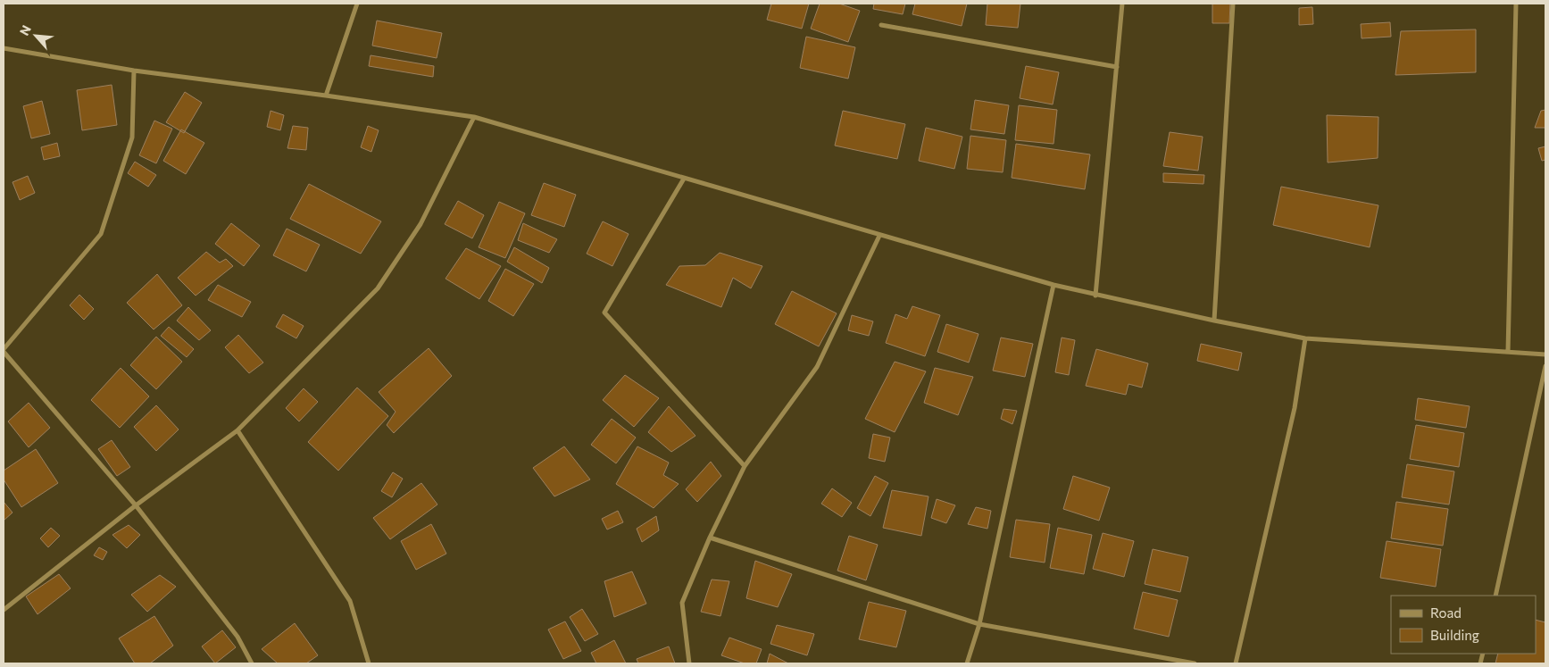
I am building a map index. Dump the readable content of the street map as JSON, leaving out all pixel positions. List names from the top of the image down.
{
  "legend": ["Road", "Building"],
  "north": "top left"
}
